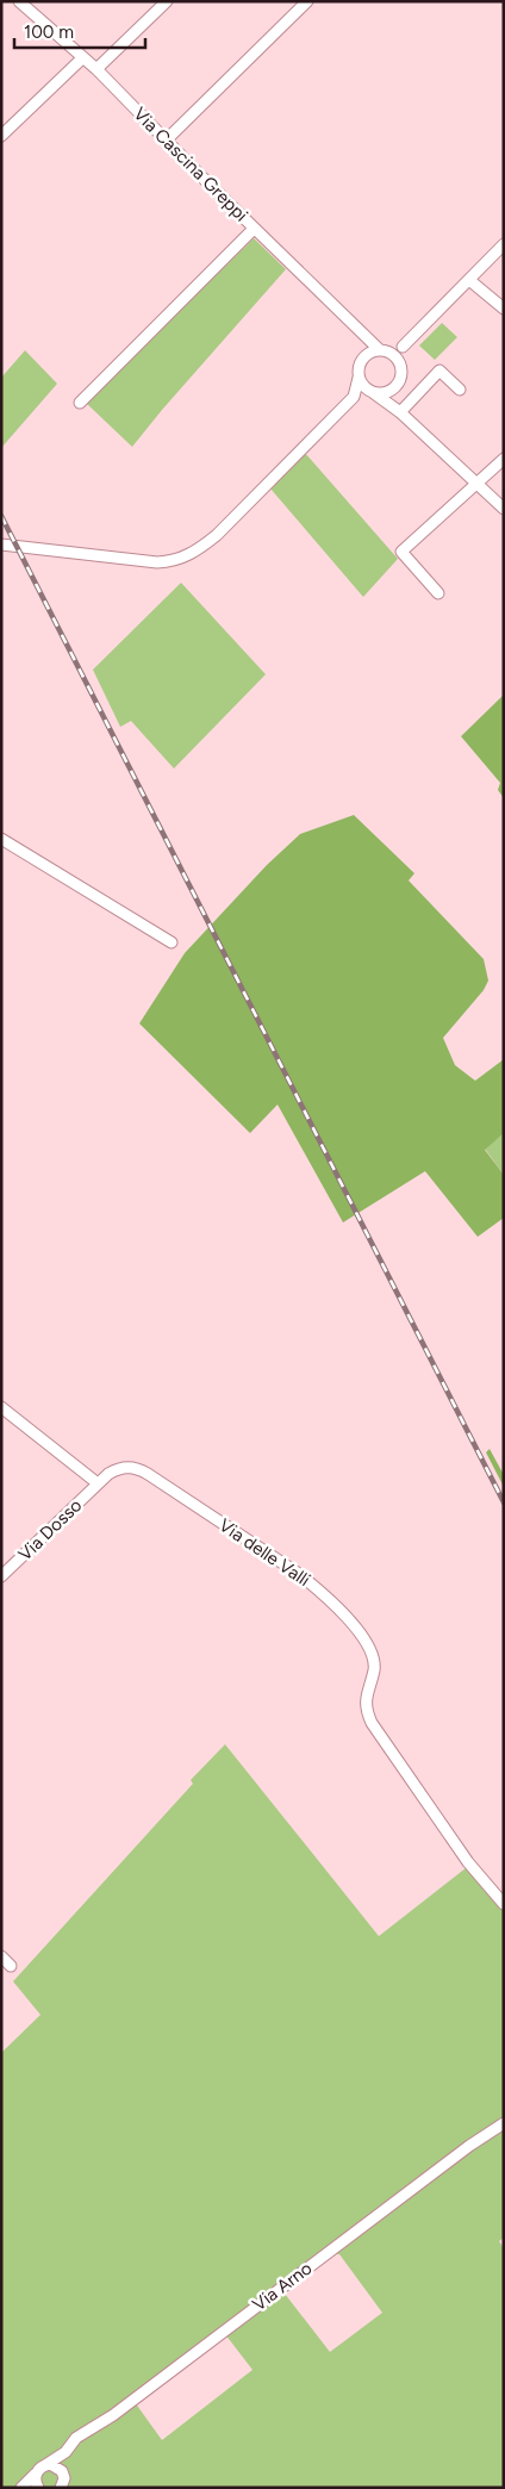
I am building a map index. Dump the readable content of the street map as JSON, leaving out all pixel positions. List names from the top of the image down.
{
  "streets": {
    "street": [
      "Via Cascina Greppi",
      "Via Dosso",
      "Via delle Valli",
      "Via Arno"
    ]
  },
  "crossings": [
    ["Via Dosso", "Via delle Valli"]
  ],
  "scale_bar": "100 m"
}
